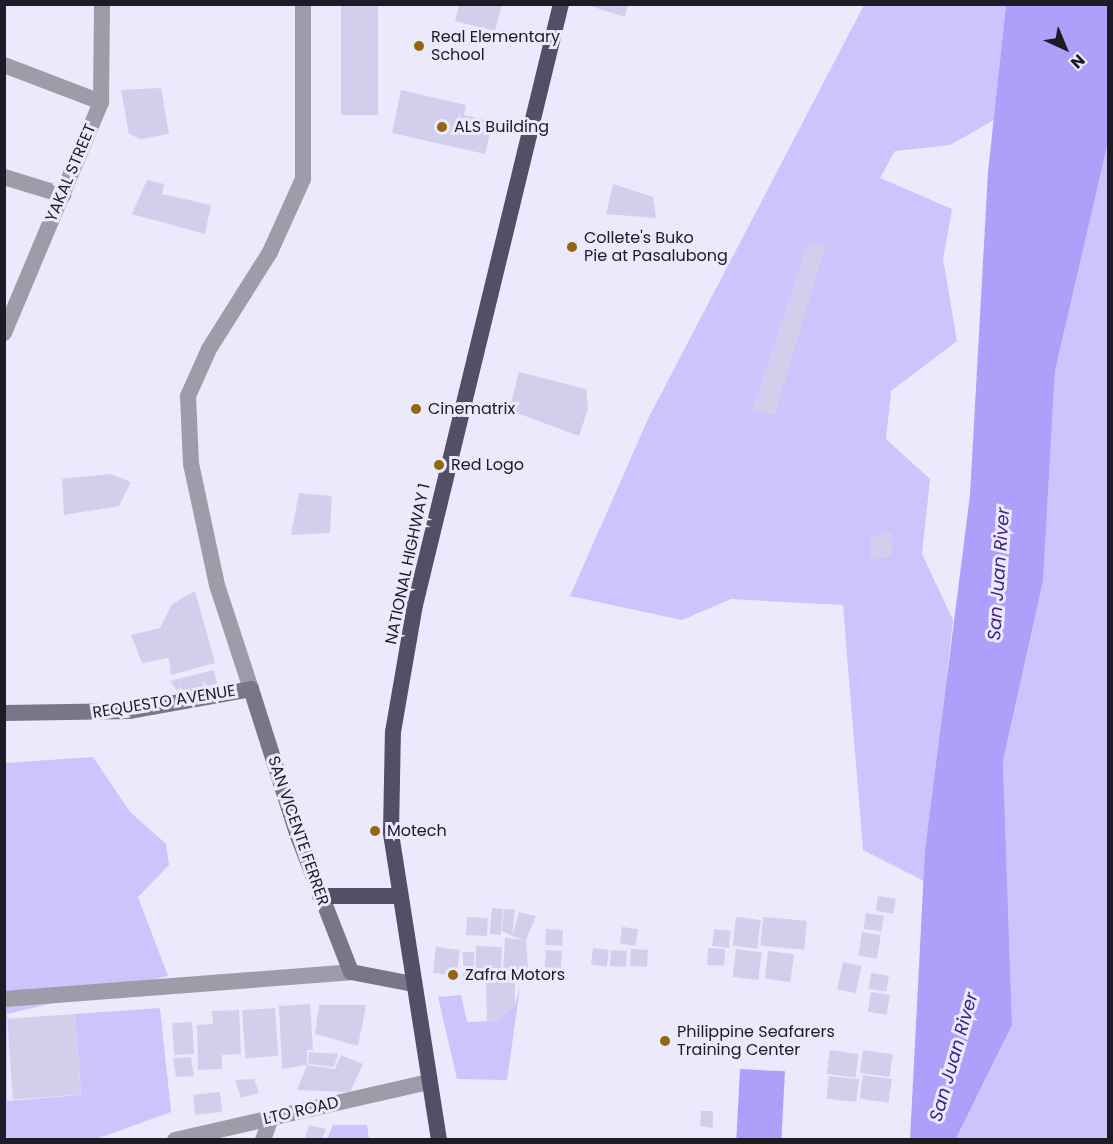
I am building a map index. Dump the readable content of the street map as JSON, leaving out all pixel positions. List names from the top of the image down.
{
  "streets": {
    "highway": ["NATIONAL HIGHWAY 1"],
    "main road": ["REQUESTO AVENUE", "SAN VICENTE FERRER"],
    "street": ["YAKAL STREET", "LTO ROAD"]
  },
  "crossings": [
    ["NATIONAL HIGHWAY 1", "LTO ROAD"],
    ["REQUESTO AVENUE", "SAN VICENTE FERRER"]
  ],
  "water": ["San Juan River"],
  "places": [
    "Real Elementary School",
    "ALS Building",
    "Collete's Buko Pie at Pasalubong",
    "Cinematrix",
    "Red Logo",
    "Motech",
    "Zafra Motors",
    "Philippine Seafarers Training Center"
  ],
  "north": "bottom right"
}
